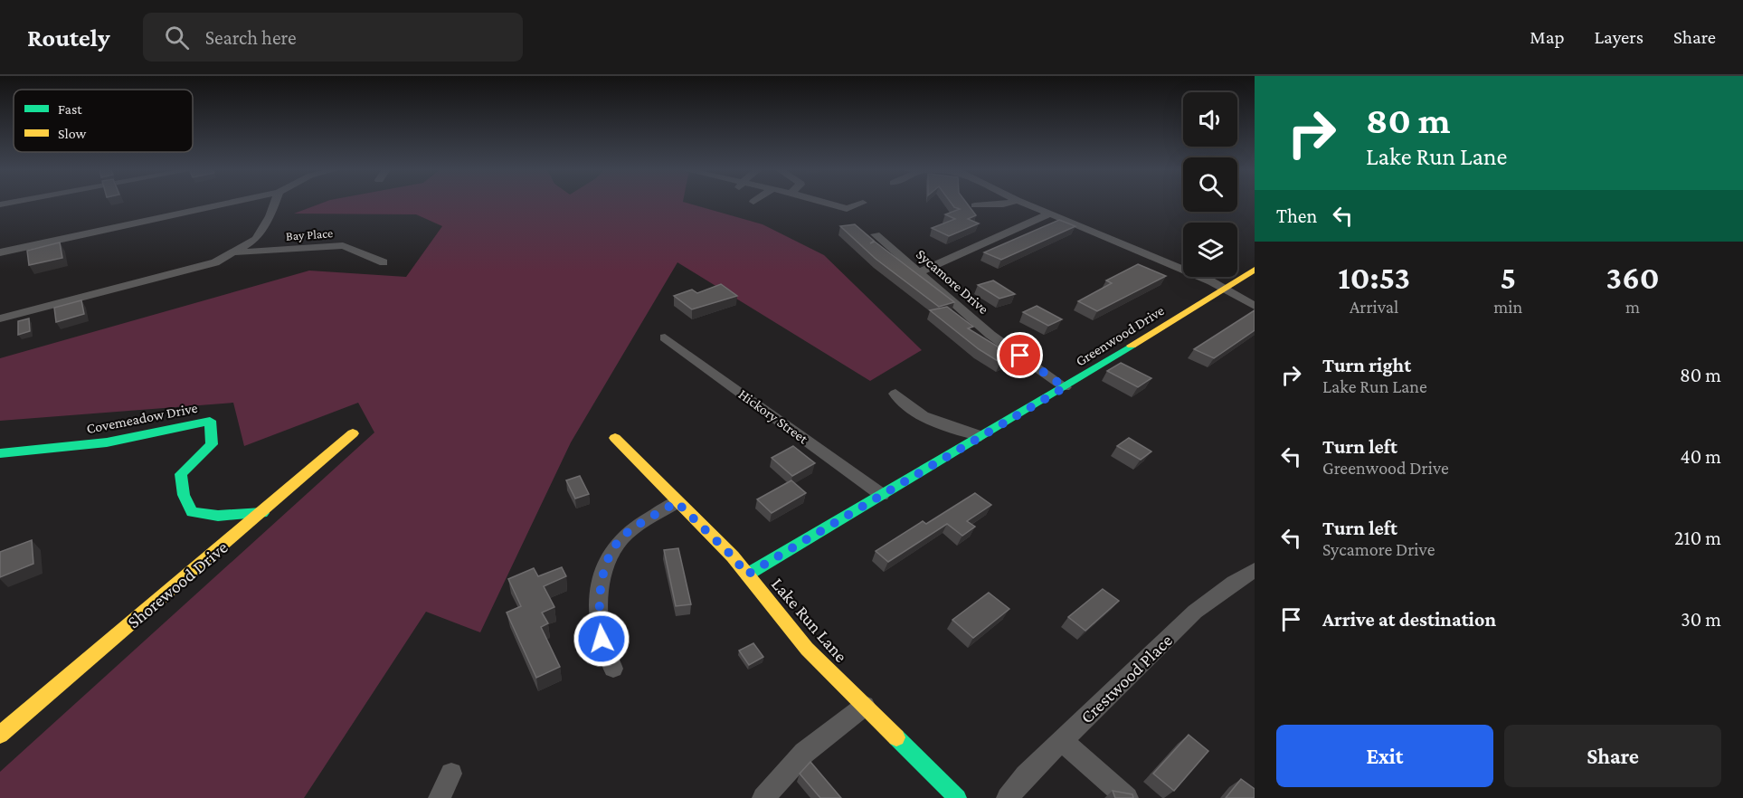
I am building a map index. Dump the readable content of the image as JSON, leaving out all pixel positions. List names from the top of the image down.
{
  "streets": {
    "street": [
      "Bay Place",
      "Sycamore Drive",
      "Greenwood Drive",
      "Hickory Street",
      "Covemeadow Drive",
      "Shorewood Drive",
      "Lake Run Lane",
      "Crestwood Place"
    ]
  },
  "crossings": [
    ["Sycamore Drive", "Greenwood Drive"],
    ["Greenwood Drive", "Hickory Street"],
    ["Greenwood Drive", "Lake Run Lane"],
    ["Covemeadow Drive", "Shorewood Drive"]
  ],
  "legend": ["Fast", "Slow"],
  "page": {
    "header": "Routely",
    "search": "Search here",
    "nav": ["Map", "Layers", "Share"],
    "turn": ["80 m", "Lake Run Lane"],
    "then": "Then",
    "eta": [
      "10:53",
      "Arrival",
      "5",
      "min",
      "360",
      "m"
    ],
    "list": [
      {
        "name": "Turn right",
        "note": "Lake Run Lane",
        "value": "80 m"
      },
      {
        "name": "Turn left",
        "note": "Greenwood Drive",
        "value": "40 m"
      },
      {
        "name": "Turn left",
        "note": "Sycamore Drive",
        "value": "210 m"
      },
      {
        "name": "Arrive at destination",
        "value": "30 m"
      }
    ],
    "buttons": ["Exit", "Share"]
  }
}
